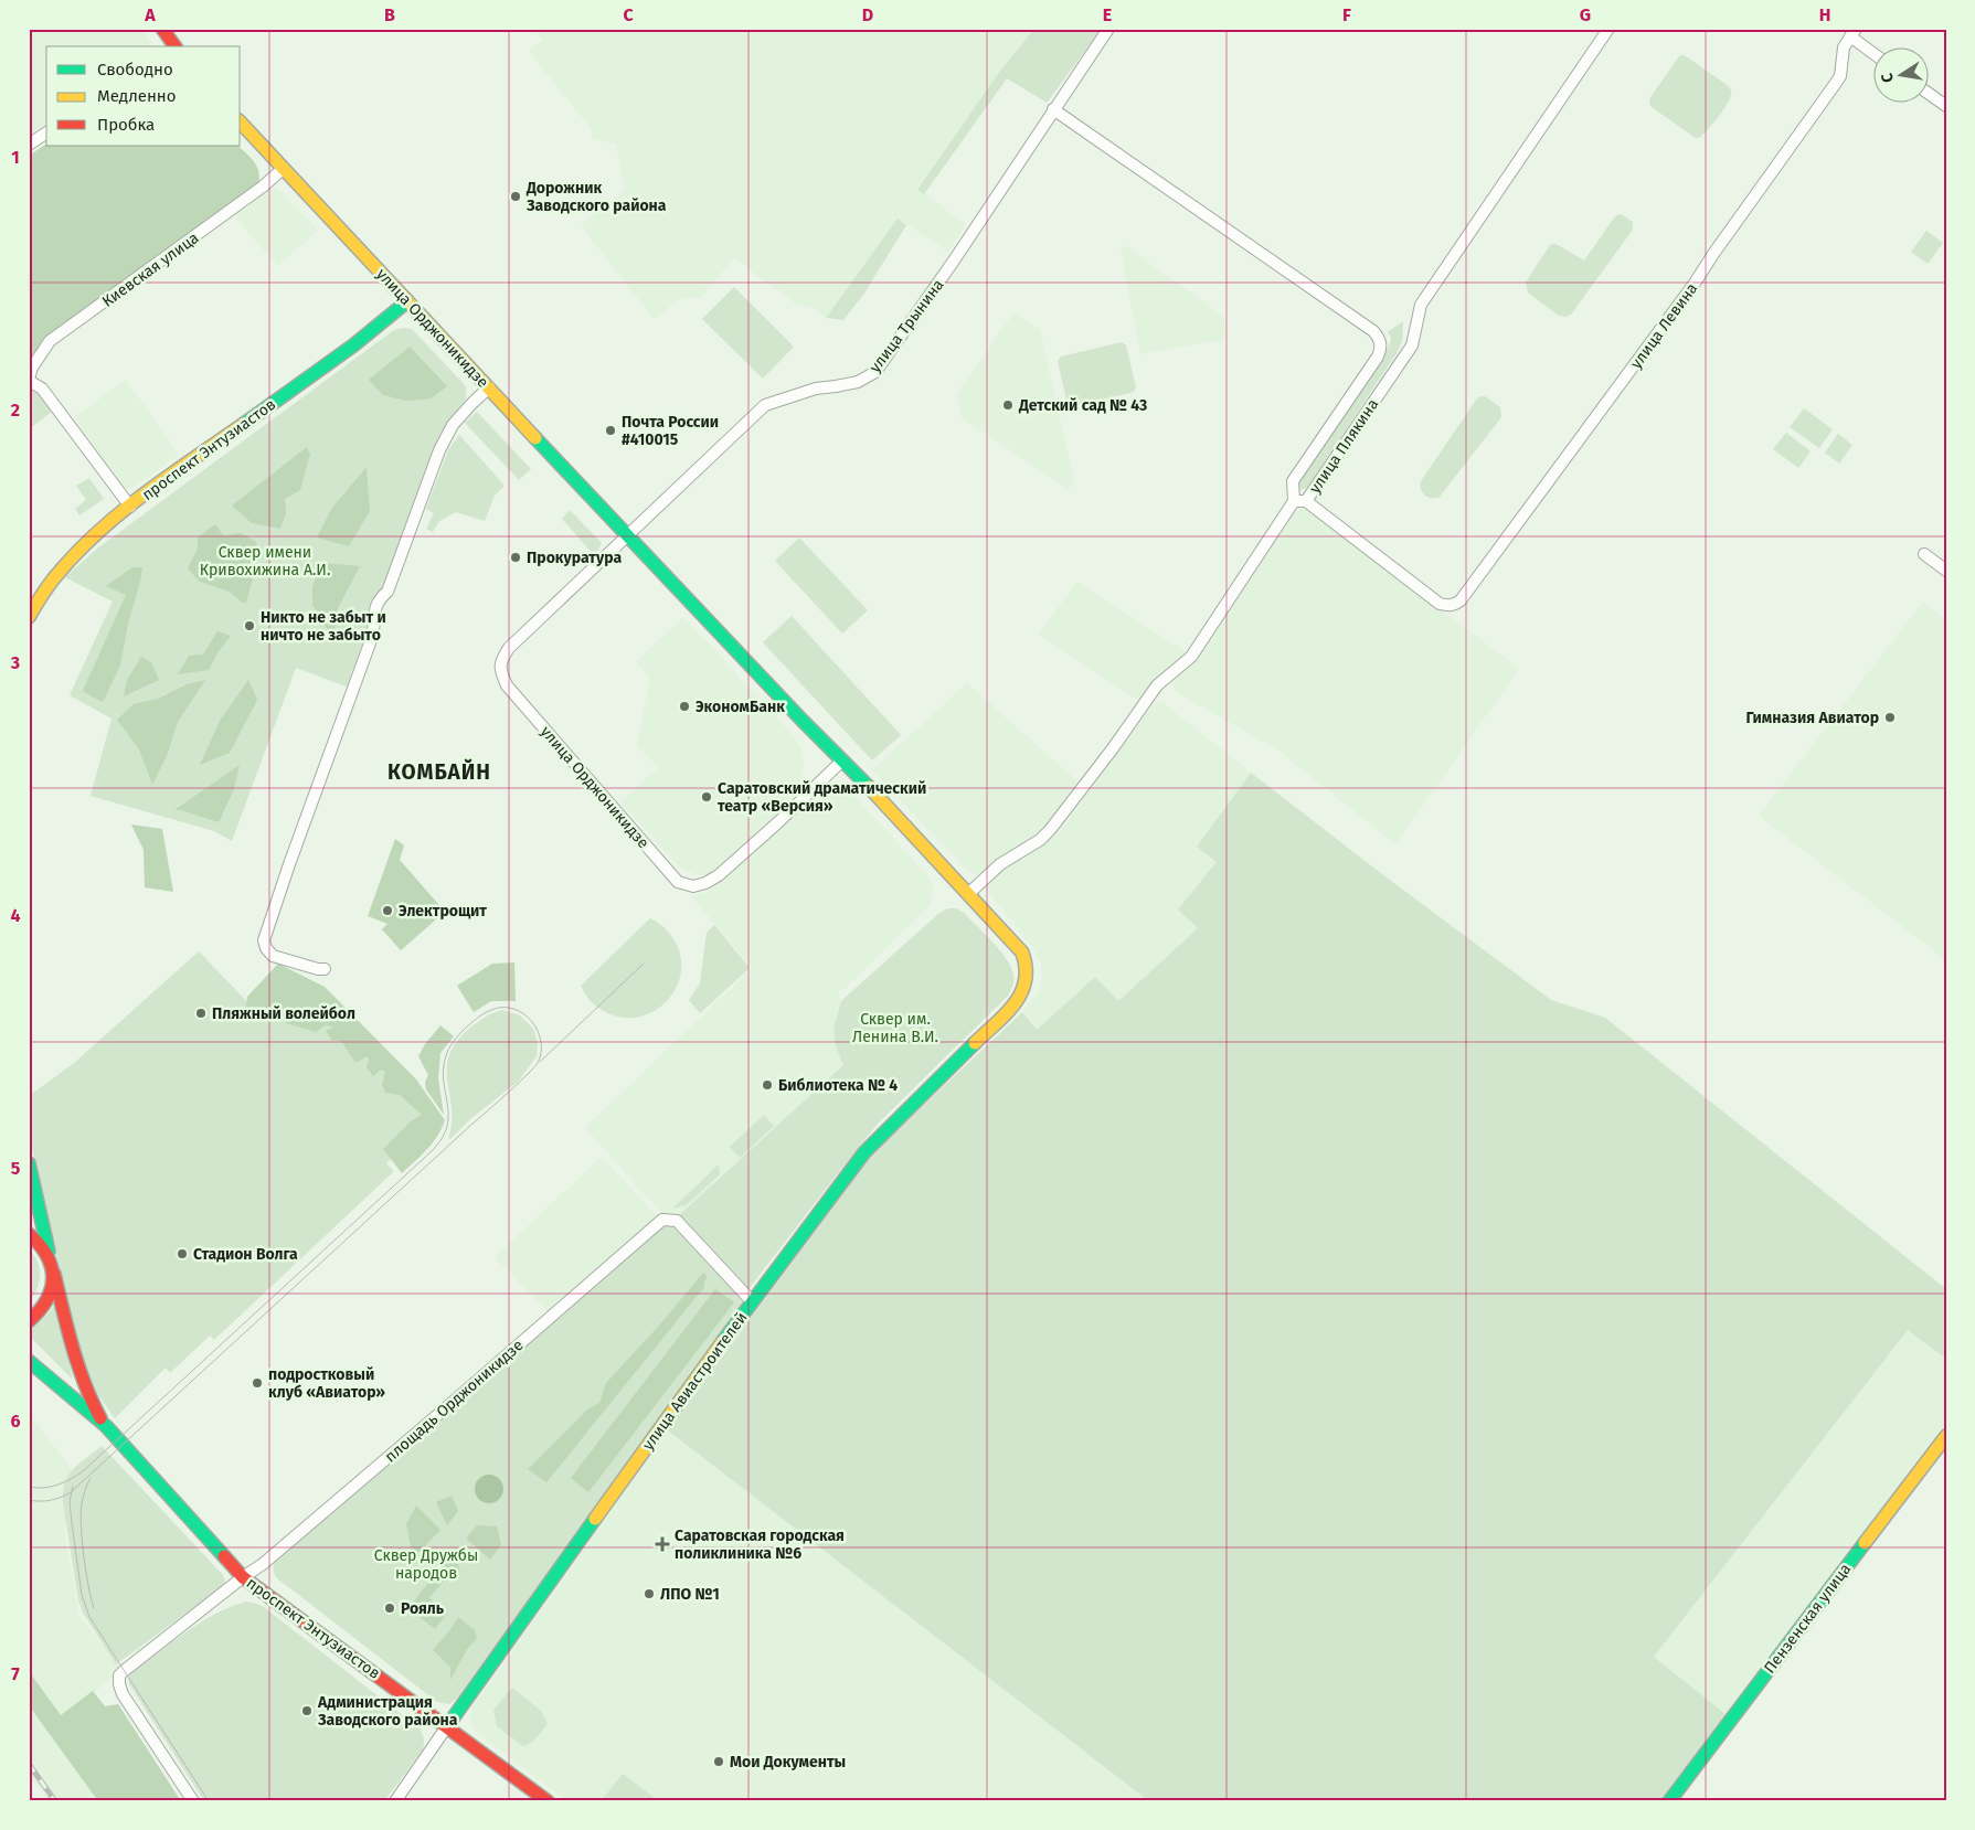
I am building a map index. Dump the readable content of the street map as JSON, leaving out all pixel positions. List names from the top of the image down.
{
  "streets": {
    "main road": [
      "улица Орджоникидзе",
      "проспект Энтузиастов",
      "улица Авиастроителей",
      "Пензенская улица"
    ],
    "street": [
      "Киевская улица",
      "улица Трынина",
      "улица Левина",
      "улица Плякина",
      "площадь Орджоникидзе"
    ]
  },
  "crossings": [
    ["Киевская улица", "улица Орджоникидзе"],
    ["улица Трынина", "улица Орджоникидзе"],
    ["улица Левина", "улица Плякина"],
    ["улица Орджоникидзе", "улица Плякина"],
    ["улица Орджоникидзе", "проспект Энтузиастов"],
    ["улица Орджоникидзе", "улица Авиастроителей"],
    ["проспект Энтузиастов", "улица Авиастроителей"],
    ["проспект Энтузиастов", "площадь Орджоникидзе"],
    ["улица Авиастроителей", "площадь Орджоникидзе"]
  ],
  "districts": ["КОМБАЙН"],
  "parks": ["Сквер имени Кривохижина А.И.", "Сквер им. Ленина В.И.", "Сквер Дружбы народов"],
  "places": {
    "other": [
      "Дорожник Заводского района",
      "Детский сад № 43",
      "Почта России #410015",
      "Прокуратура",
      "Никто не забыт и ничто не забыто",
      "ЭкономБанк",
      "Гимназия Авиатор",
      "Саратовский драматический театр «Версия»",
      "Электрощит",
      "Пляжный волейбол",
      "Библиотека № 4",
      "Стадион Волга",
      "подростковый клуб «Авиатор»",
      "ЛПО №1",
      "Рояль",
      "Администрация Заводского района",
      "Мои Документы"
    ],
    "health": ["Саратовская городская поликлиника №6"]
  },
  "legend": ["Свободно", "Медленно", "Пробка"],
  "north": "left",
  "grid": {
    "columns": [
      "A",
      "B",
      "C",
      "D",
      "E",
      "F",
      "G",
      "H"
    ],
    "rows": [
      "1",
      "2",
      "3",
      "4",
      "5",
      "6",
      "7"
    ]
  }
}
